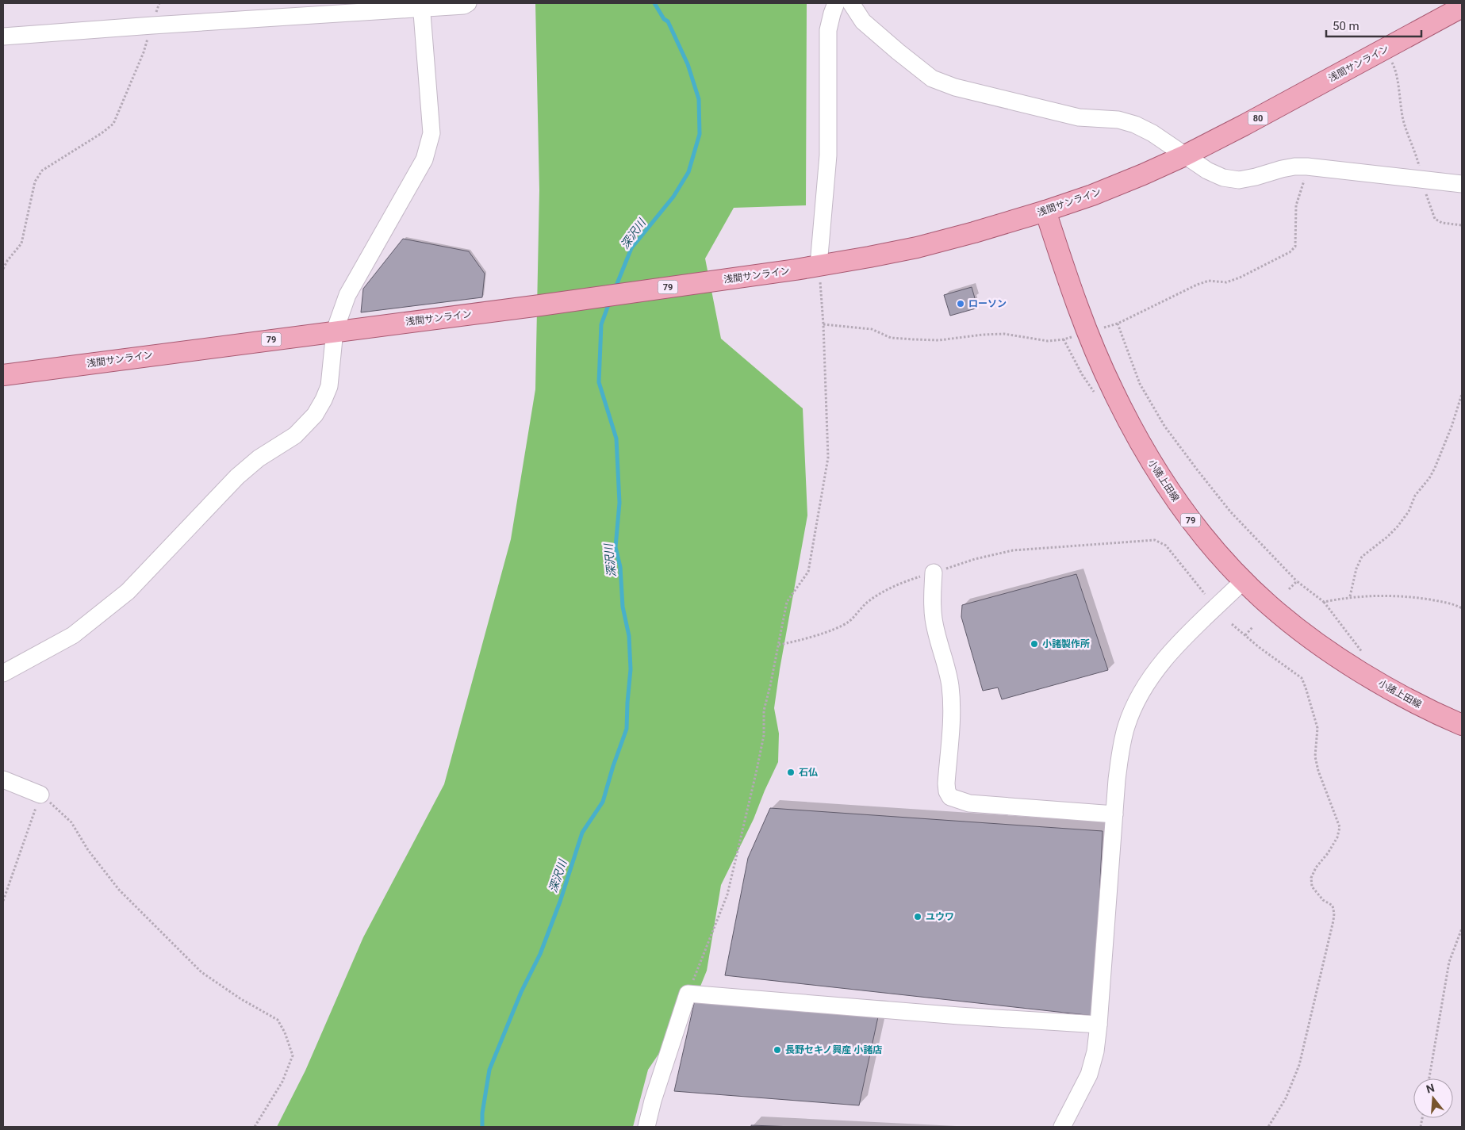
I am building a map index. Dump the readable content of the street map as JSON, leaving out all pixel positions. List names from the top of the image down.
{
  "streets": {
    "main road": [
      "浅間サンライン",
      "80",
      "79",
      "小諸上田線"
    ]
  },
  "crossings": [
    ["浅間サンライン", "小諸上田線"]
  ],
  "water": ["深沢川"],
  "places": [
    "ローソン",
    "小諸製作所",
    "石仏",
    "ユウワ",
    "長野セキノ興産 小諸店"
  ],
  "scale_bar": "50 m",
  "north": "top"
}
